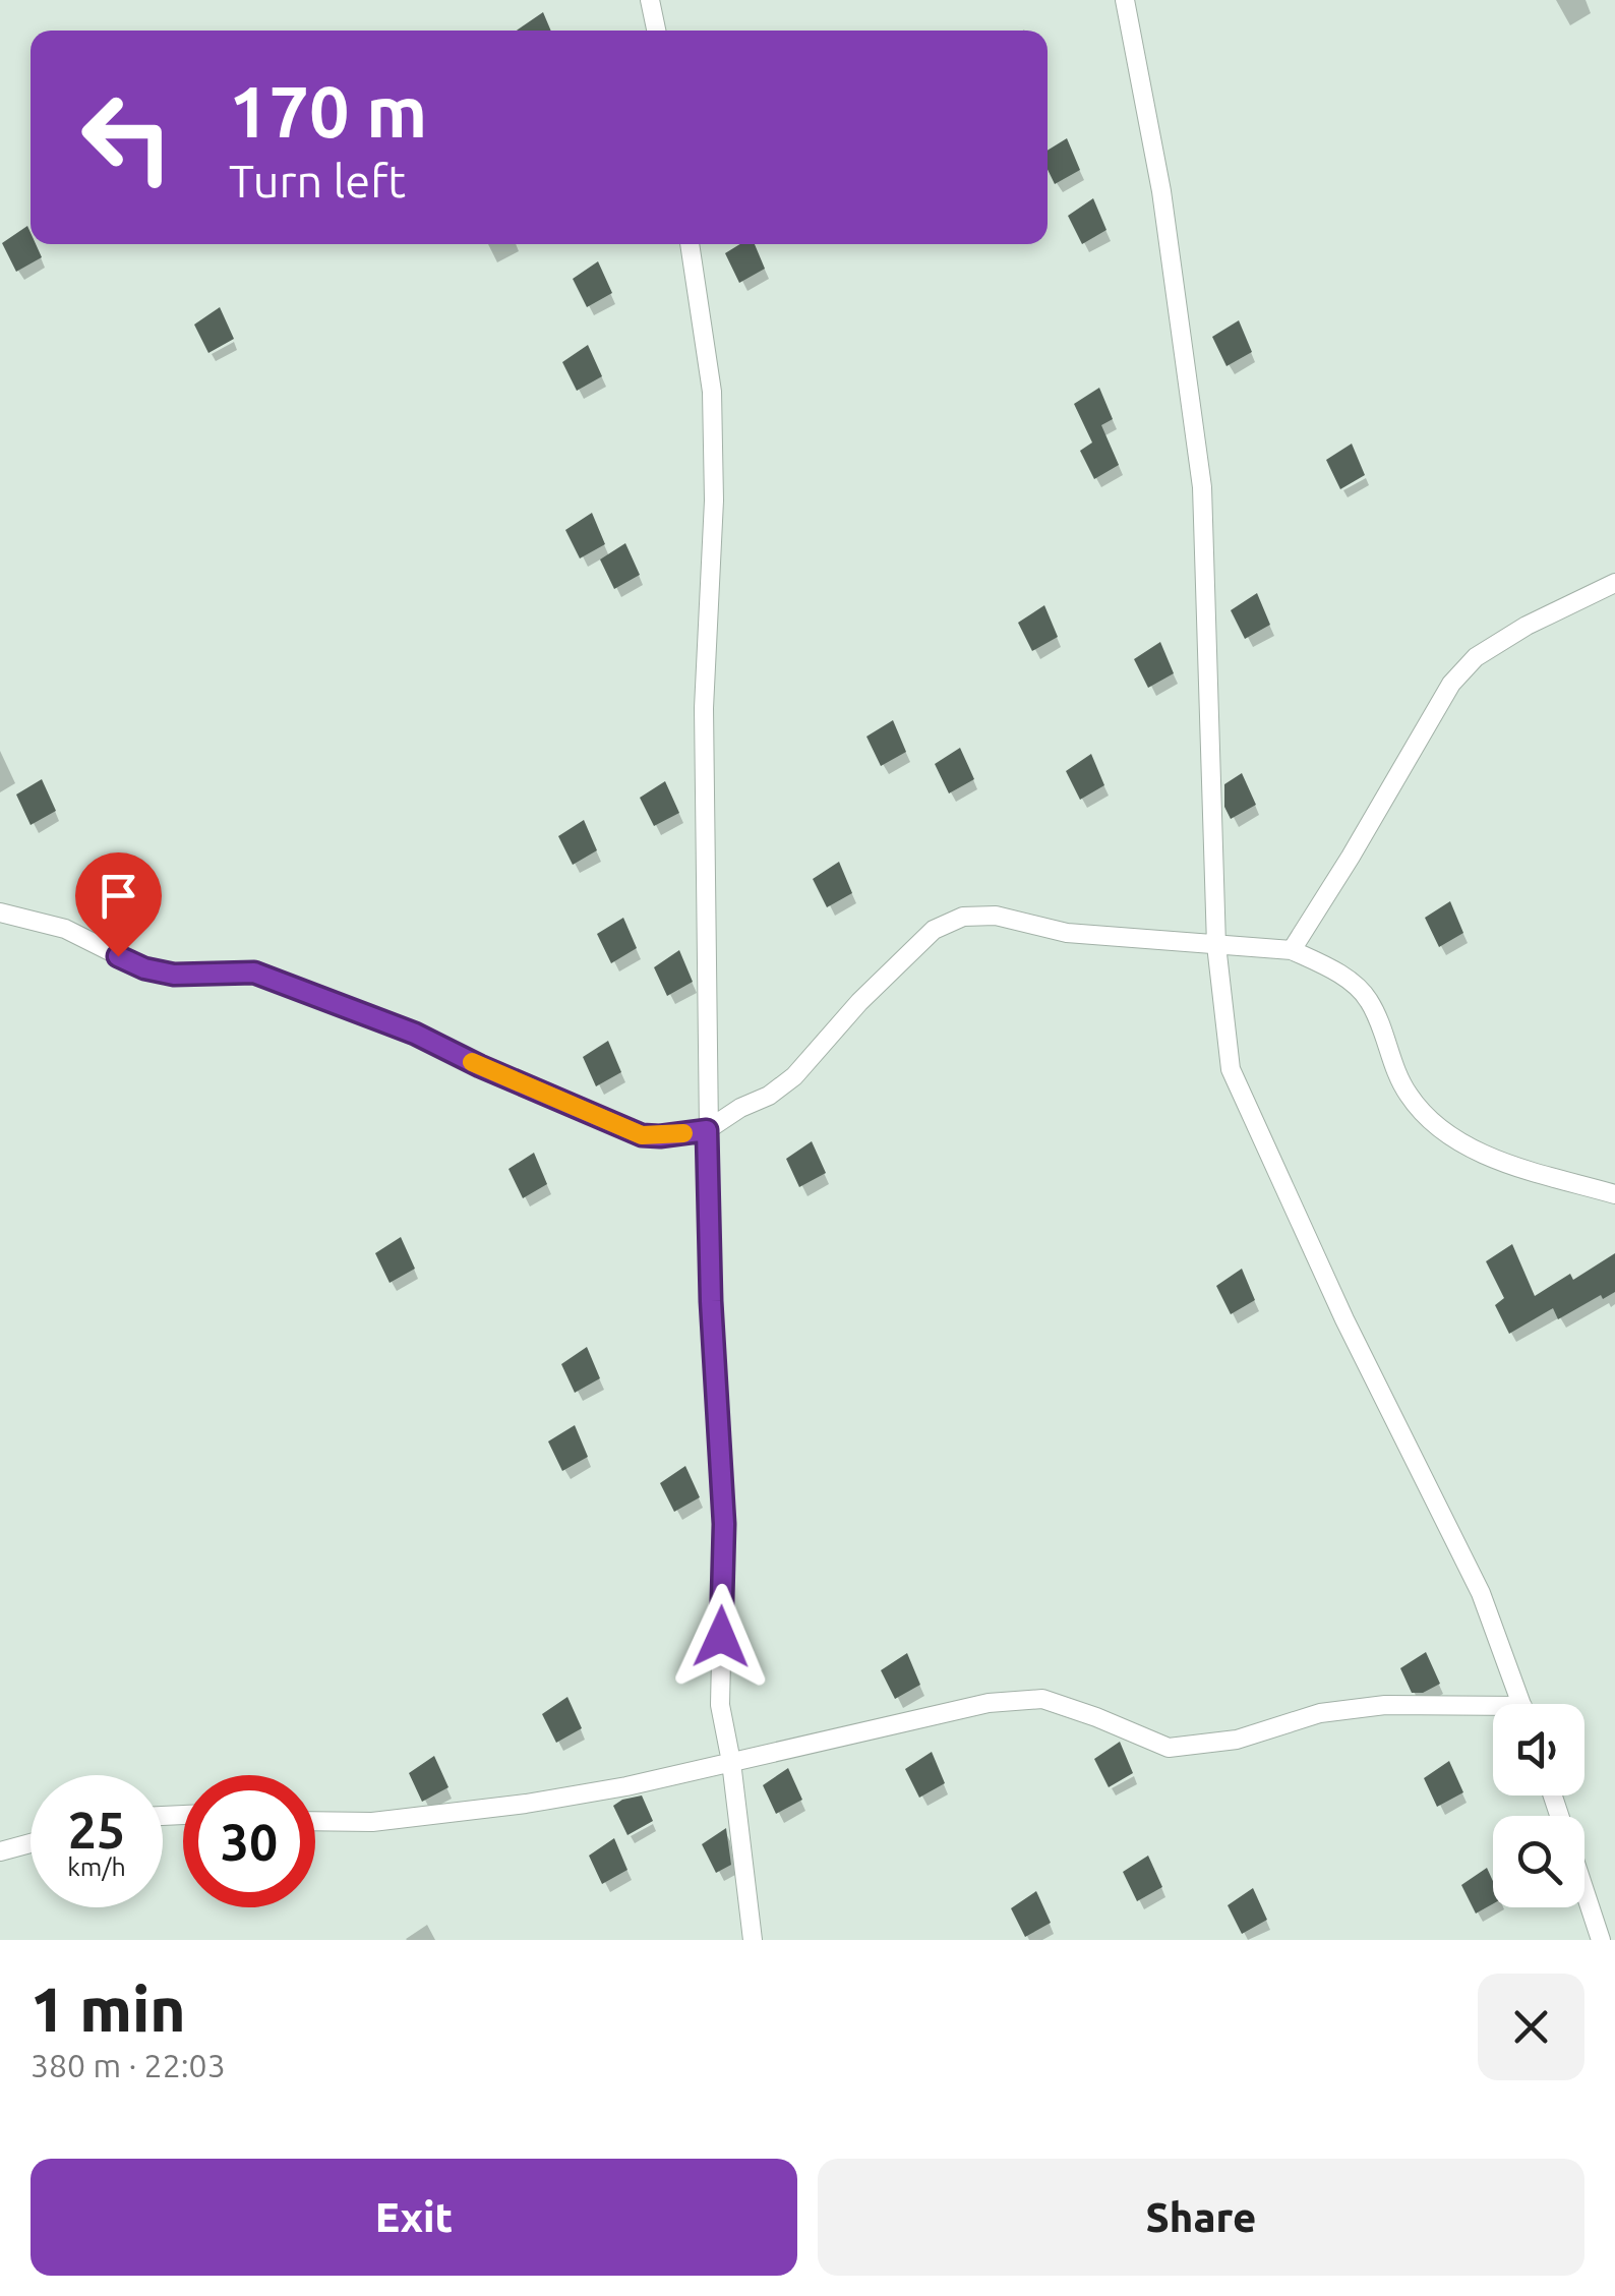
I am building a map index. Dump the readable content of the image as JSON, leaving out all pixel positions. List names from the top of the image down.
{
  "page": {
    "turn": ["170 m", "Turn left"],
    "speed": "25 km/h",
    "limit": "30",
    "heading": ["1 min", "380 m · 22:03"],
    "buttons": ["Exit", "Share"]
  }
}
